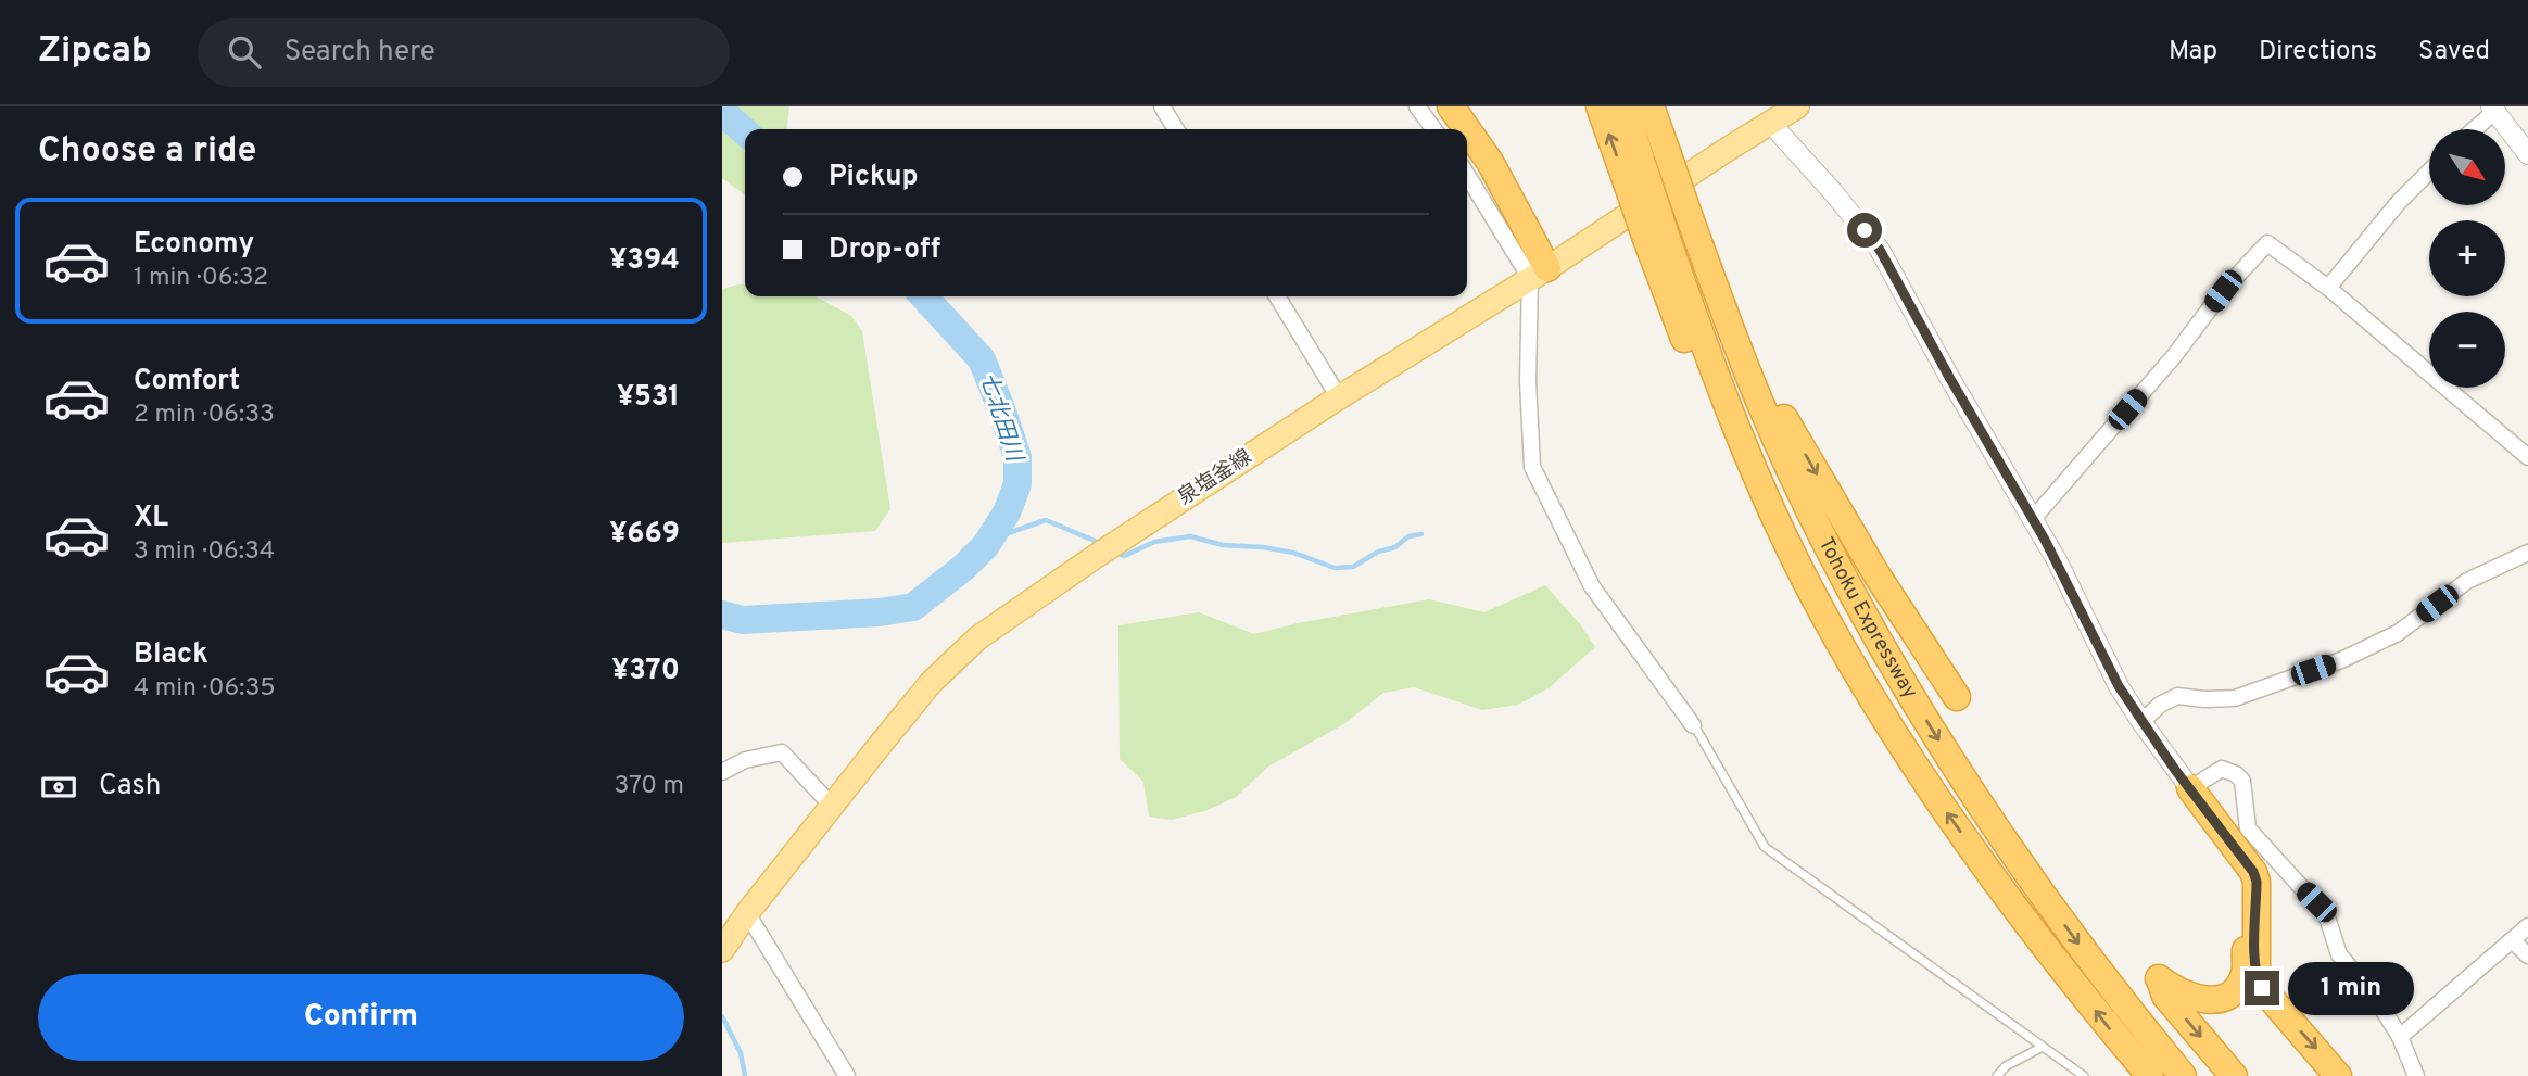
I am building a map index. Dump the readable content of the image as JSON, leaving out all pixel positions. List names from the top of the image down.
{
  "streets": {
    "highway": ["Tohoku Expressway"],
    "main road": ["泉塩釜線"]
  },
  "water": ["七北田川"],
  "north": "bottom right",
  "page": {
    "header": "Zipcab",
    "search": "Search here",
    "nav": ["Map", "Directions", "Saved"],
    "heading": "Choose a ride",
    "map_buttons": ["+", "−"],
    "banner": ["Pickup", "Drop-off"],
    "list": [
      {
        "name": "Economy",
        "note": "1 min · 06:32",
        "value": "¥394"
      },
      {
        "name": "Comfort",
        "note": "2 min · 06:33",
        "value": "¥531"
      },
      {
        "name": "XL",
        "note": "3 min · 06:34",
        "value": "¥669"
      },
      {
        "name": "Black",
        "note": "4 min · 06:35",
        "value": "¥370"
      }
    ],
    "pay": ["Cash", "370 m"],
    "buttons": "Confirm",
    "bubble": "1 min"
  }
}
